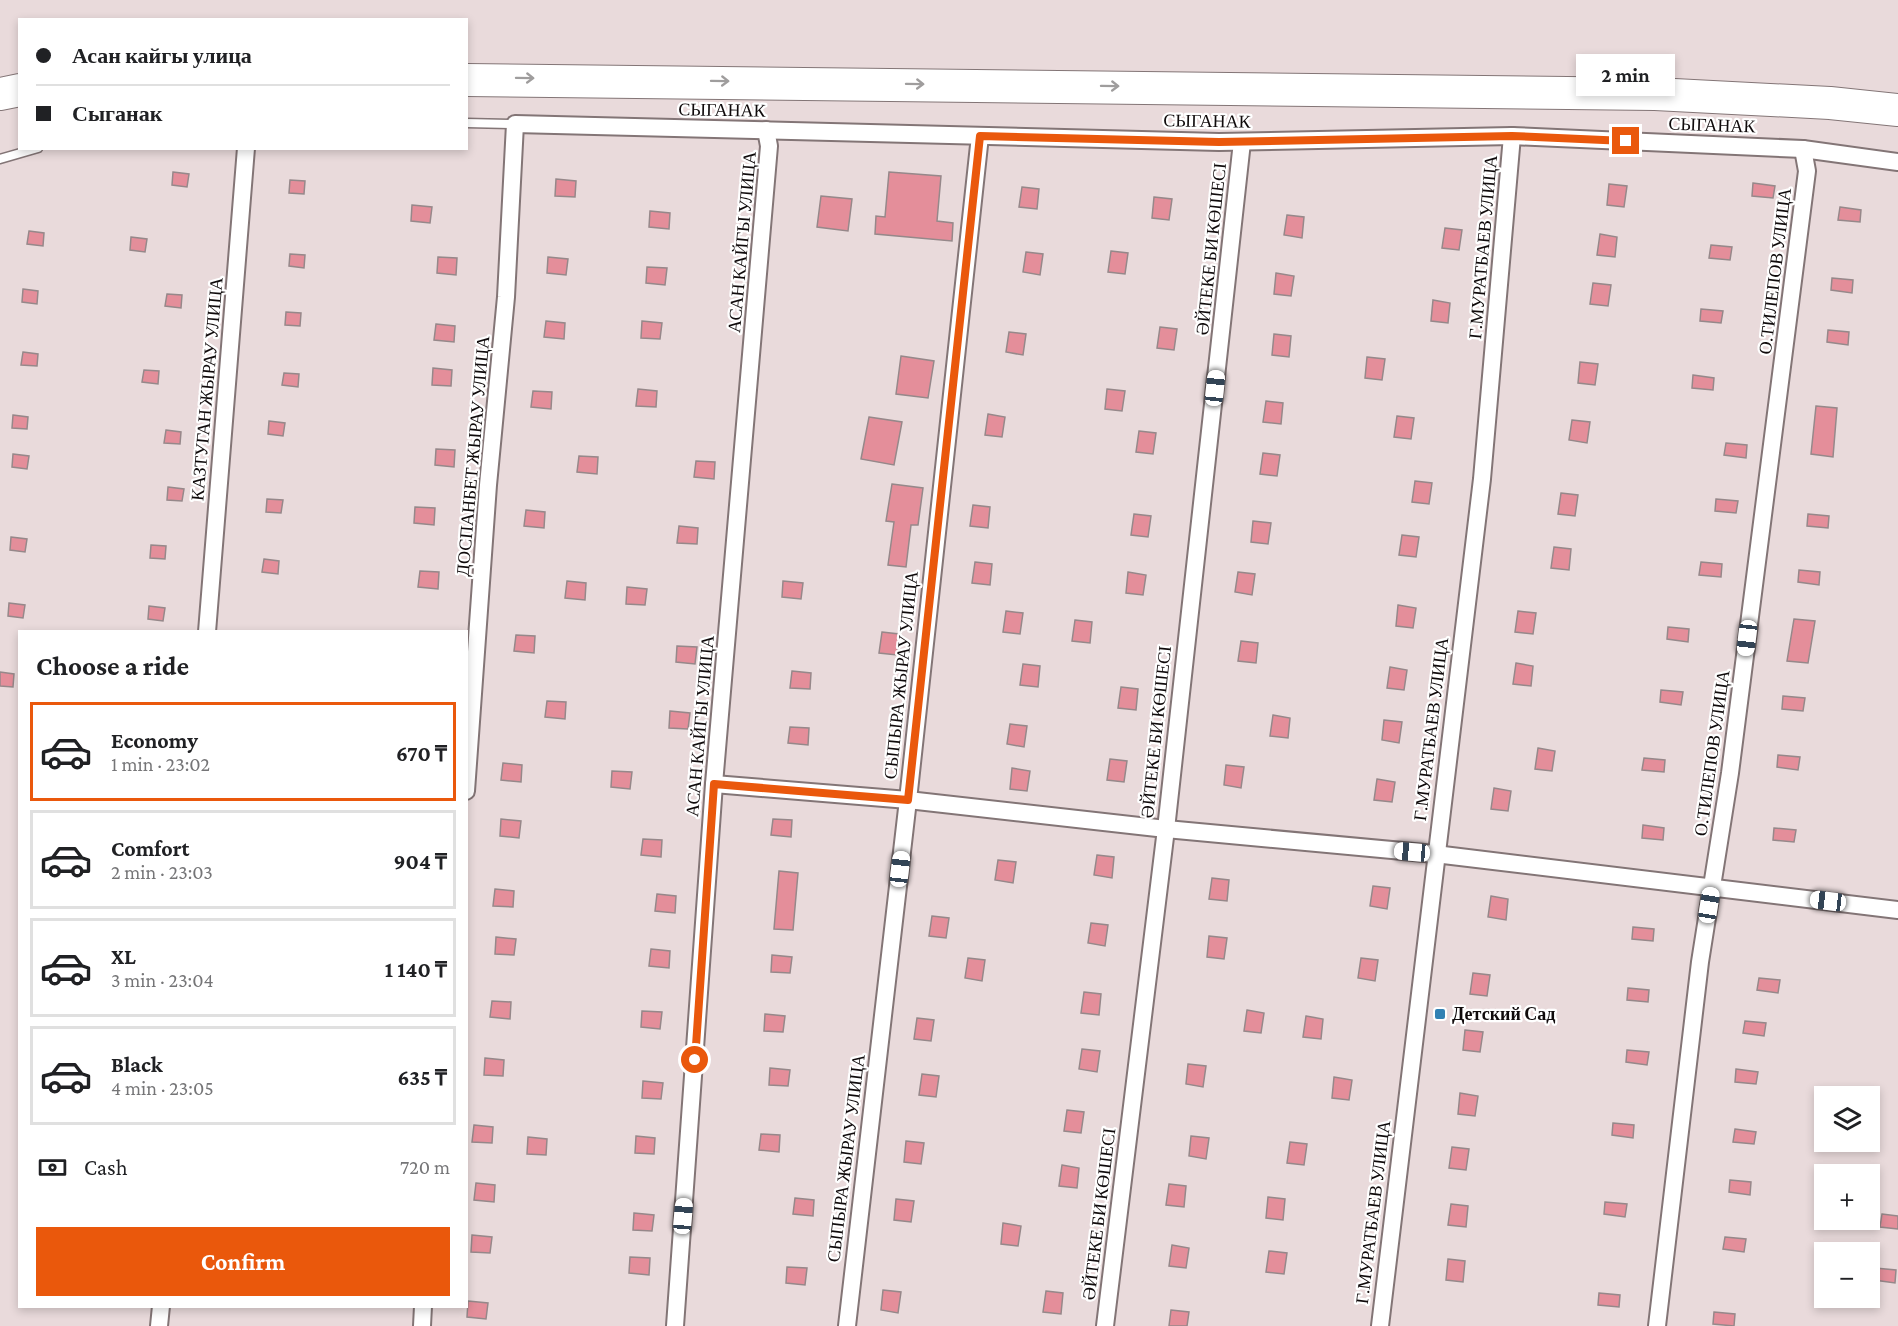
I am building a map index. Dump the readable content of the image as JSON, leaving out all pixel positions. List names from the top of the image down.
{
  "streets": {
    "street": [
      "СЫГАНАК",
      "АСАН КАЙГЫ УЛИЦА",
      "Г.МУРАТБАЕВ УЛИЦА",
      "ӘЙТЕКЕ БИ КӨШЕСІ",
      "О.ТИЛЕПОВ УЛИЦА",
      "КАЗТУГАН ЖЫРАУ УЛИЦА",
      "ДОСПАНБЕТ ЖЫРАУ УЛИЦА",
      "СЫПЫРА ЖЫРАУ УЛИЦА"
    ]
  },
  "crossings": [
    ["СЫГАНАК", "АСАН КАЙГЫ УЛИЦА"],
    ["СЫГАНАК", "Г.МУРАТБАЕВ УЛИЦА"],
    ["СЫГАНАК", "ӘЙТЕКЕ БИ КӨШЕСІ"],
    ["СЫГАНАК", "О.ТИЛЕПОВ УЛИЦА"],
    ["СЫГАНАК", "ДОСПАНБЕТ ЖЫРАУ УЛИЦА"],
    ["СЫГАНАК", "СЫПЫРА ЖЫРАУ УЛИЦА"]
  ],
  "places": {
    "transit": ["Детский Сад"]
  },
  "page": {
    "banner": ["Асан кайгы улица", "Сыганак"],
    "bubble": "2 min",
    "heading": "Choose a ride",
    "list": [
      {
        "name": "Economy",
        "note": "1 min · 23:02",
        "value": "670 ₸"
      },
      {
        "name": "Comfort",
        "note": "2 min · 23:03",
        "value": "904 ₸"
      },
      {
        "name": "XL",
        "note": "3 min · 23:04",
        "value": "1 140 ₸"
      },
      {
        "name": "Black",
        "note": "4 min · 23:05",
        "value": "635 ₸"
      }
    ],
    "map_buttons": ["+", "−"],
    "pay": ["Cash", "720 m"],
    "buttons": "Confirm"
  }
}
